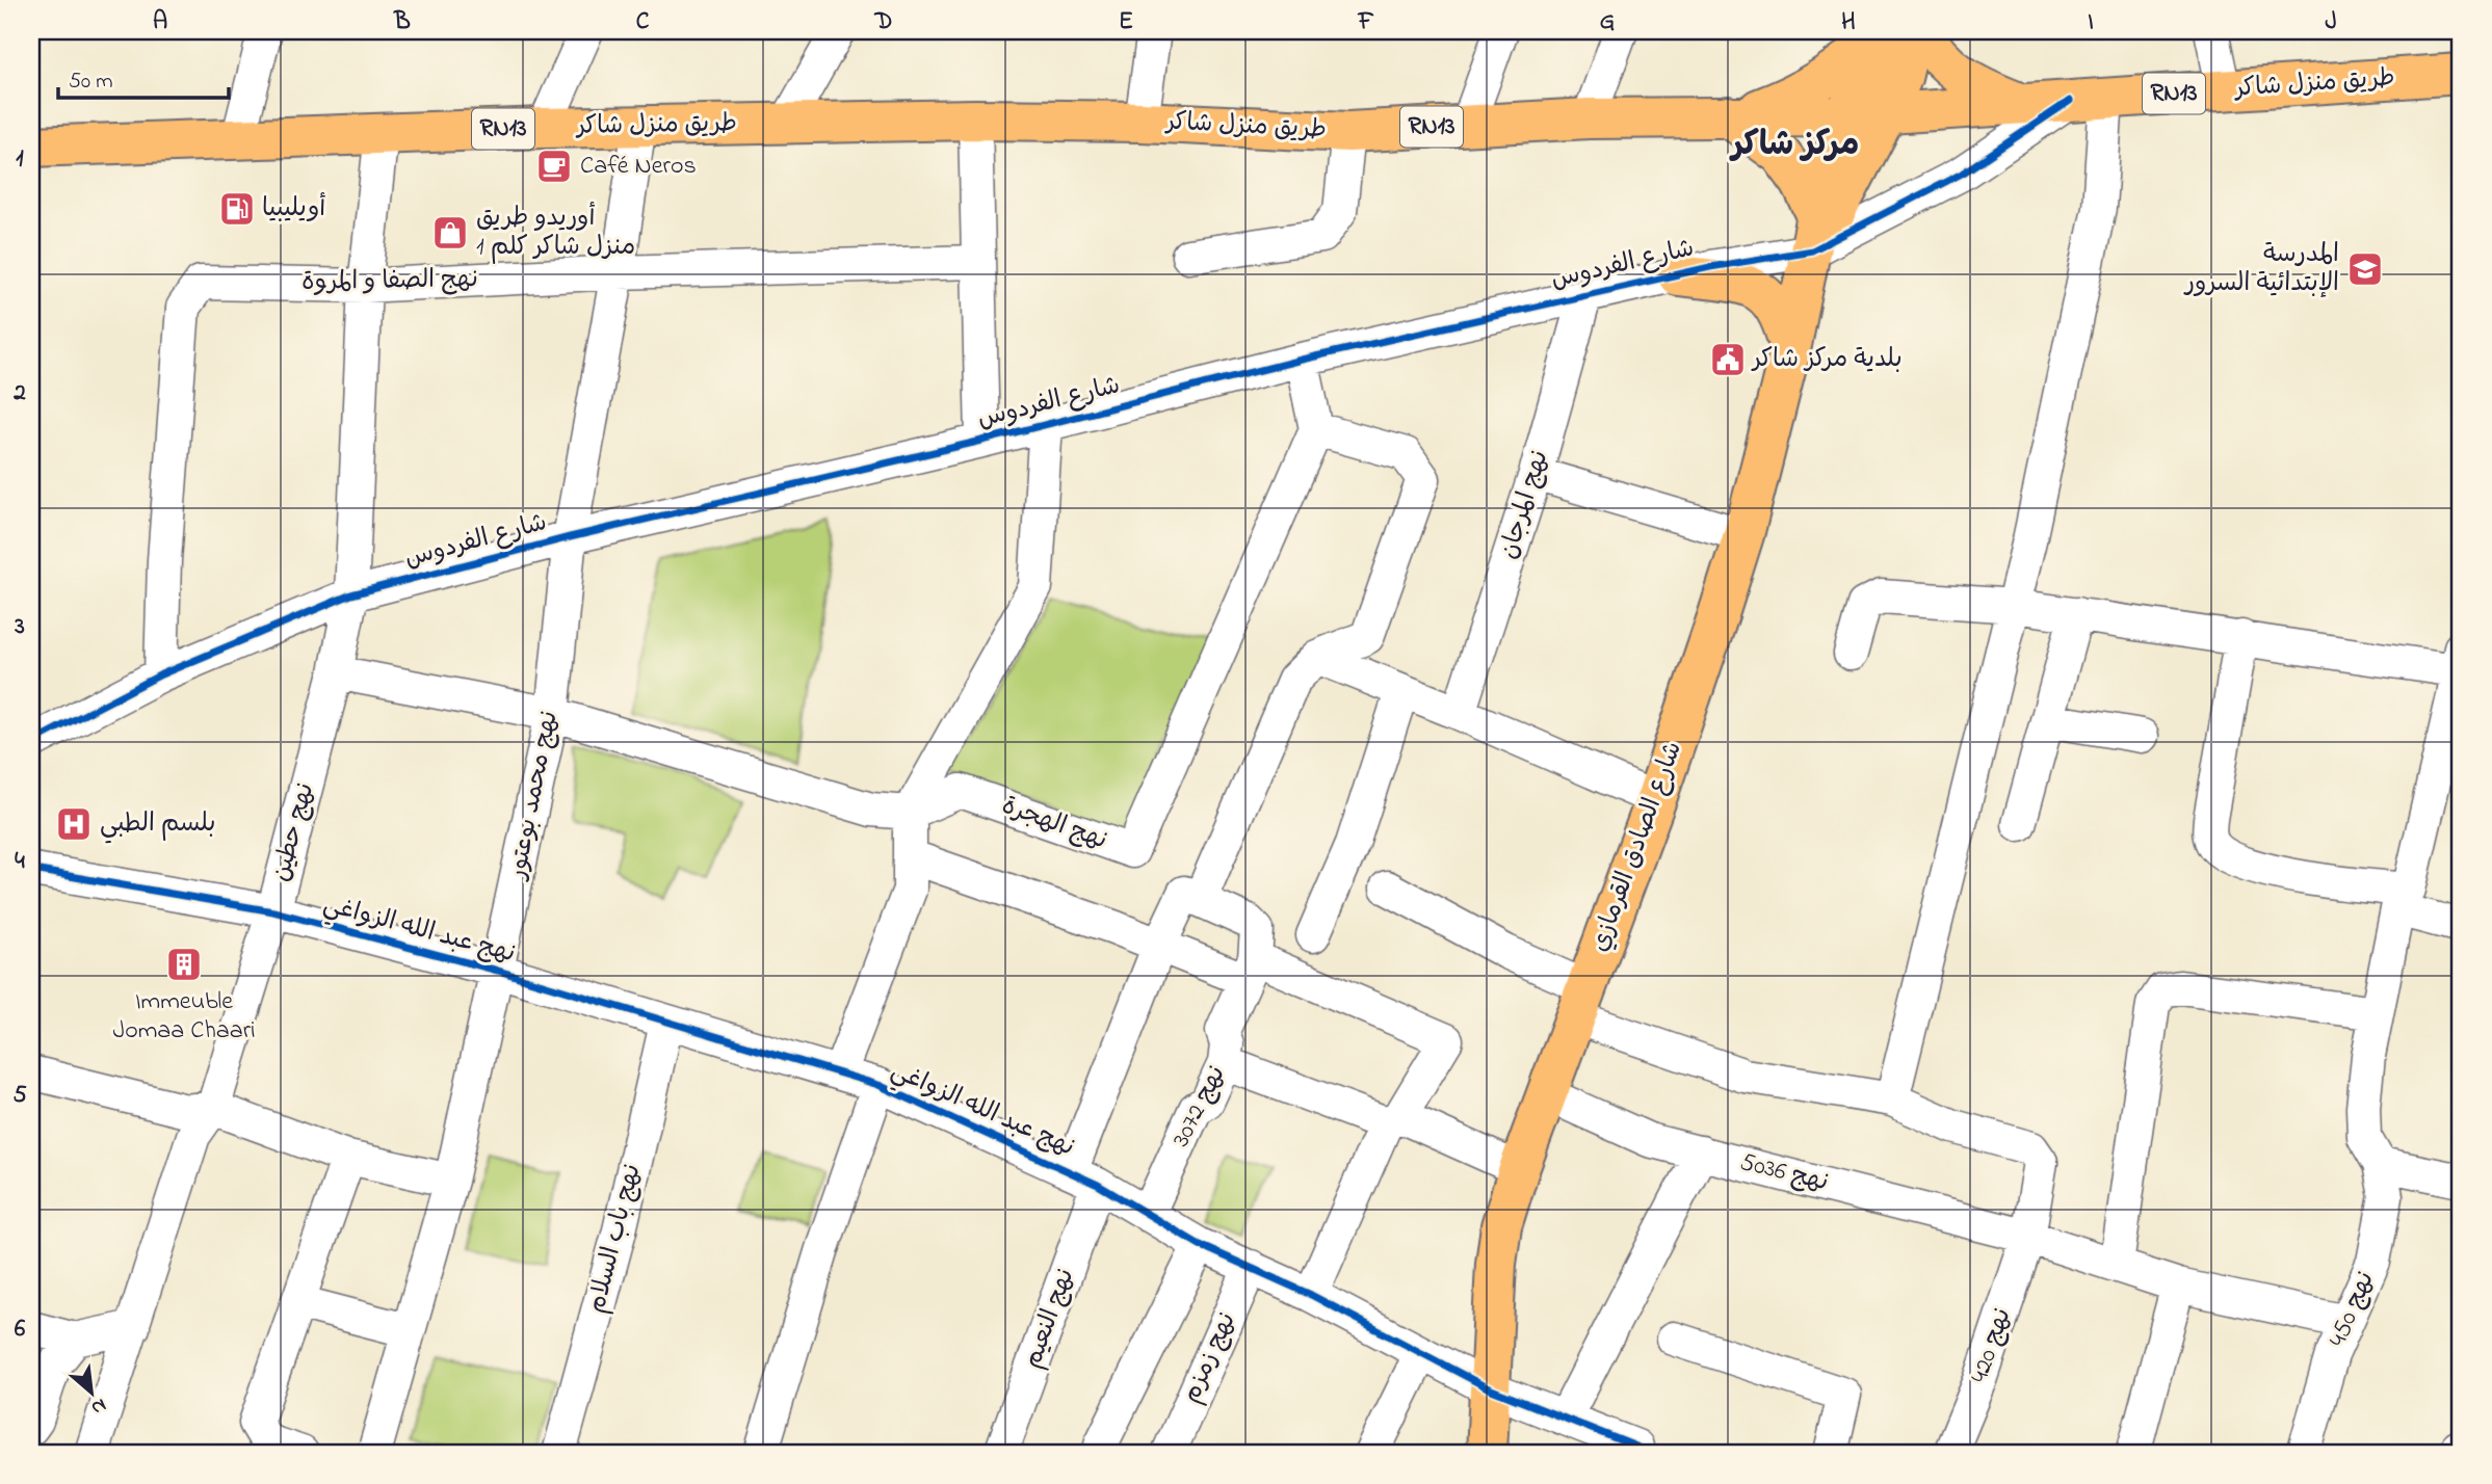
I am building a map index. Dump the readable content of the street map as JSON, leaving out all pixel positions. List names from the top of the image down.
{
  "streets": {
    "main road": ["طريق منزل شاكر", "RN13", "شارع الصادق القرمازي"],
    "street": [
      "شارع الفردوس",
      "نهج الصفا و المروة",
      "نهج المرجان",
      "نهج محمد بوعتور",
      "نهج الهجرة",
      "نهج حطين",
      "نهج عبد الله الزواغي",
      "نهج 3072",
      "نهج 5036",
      "نهج باب السلام",
      "نهج 450",
      "نهج النعيم",
      "نهج 420",
      "نهج زمزم"
    ]
  },
  "crossings": [
    ["طريق منزل شاكر", "شارع الفردوس"],
    ["طريق منزل شاكر", "نهج محمد بوعتور"],
    ["طريق منزل شاكر", "نهج حطين"],
    ["طريق منزل شاكر", "شارع الصادق القرمازي"],
    ["شارع الفردوس", "نهج الصفا و المروة"],
    ["شارع الفردوس", "نهج المرجان"],
    ["شارع الفردوس", "نهج محمد بوعتور"],
    ["شارع الفردوس", "نهج حطين"],
    ["شارع الفردوس", "شارع الصادق القرمازي"],
    ["نهج الصفا و المروة", "نهج محمد بوعتور"],
    ["نهج الصفا و المروة", "نهج حطين"],
    ["نهج محمد بوعتور", "نهج الهجرة"],
    ["نهج محمد بوعتور", "نهج عبد الله الزواغي"],
    ["نهج الهجرة", "نهج حطين"],
    ["نهج حطين", "نهج عبد الله الزواغي"],
    ["شارع الصادق القرمازي", "نهج عبد الله الزواغي"],
    ["شارع الصادق القرمازي", "نهج 5036"],
    ["نهج عبد الله الزواغي", "نهج 3072"],
    ["نهج عبد الله الزواغي", "نهج باب السلام"],
    ["نهج عبد الله الزواغي", "نهج النعيم"],
    ["نهج عبد الله الزواغي", "نهج زمزم"],
    ["نهج 5036", "نهج 450"],
    ["نهج 5036", "نهج 420"]
  ],
  "districts": ["مركز شاكر"],
  "places": {
    "cafe": ["Café Neros"],
    "fuel station": ["أويليبيا"],
    "shop": ["أوريدو طريق منزل شاكر كلم 1"],
    "school or university": ["المدرسة الإبتدائية السرور"],
    "public building": ["بلدية مركز شاكر"],
    "hospital": ["بلسم الطبي"],
    "building": ["Immeuble Jomaa Chaari"]
  },
  "scale_bar": "50 m",
  "north": "bottom right",
  "grid": {
    "columns": [
      "A",
      "B",
      "C",
      "D",
      "E",
      "F",
      "G",
      "H",
      "I",
      "J"
    ],
    "rows": [
      "1",
      "2",
      "3",
      "4",
      "5",
      "6"
    ]
  }
}
